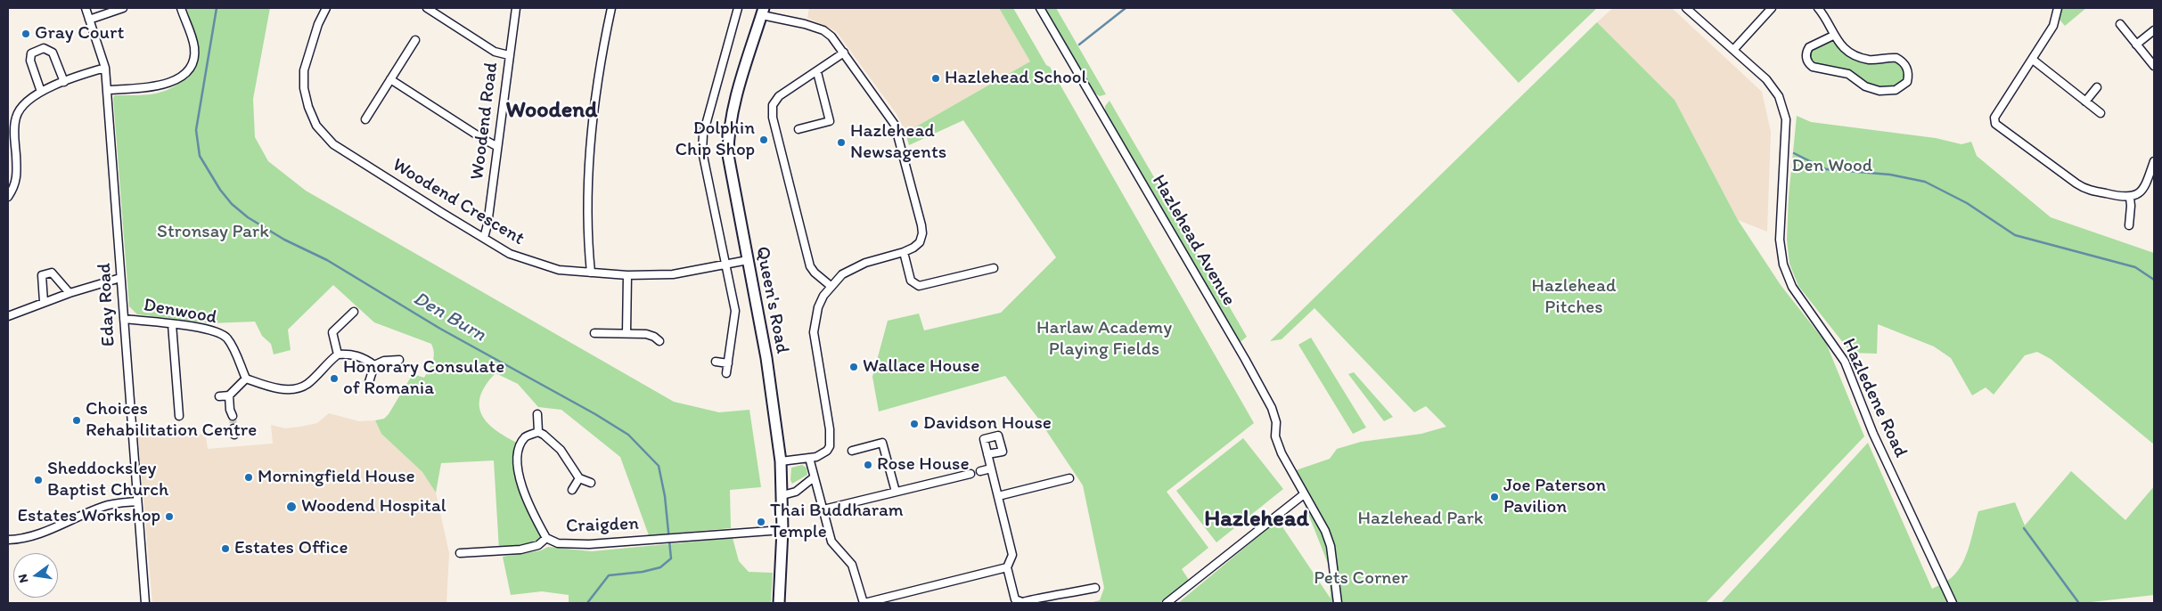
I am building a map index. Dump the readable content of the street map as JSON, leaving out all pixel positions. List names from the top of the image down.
{
  "streets": {
    "main road": ["Queen's Road"],
    "street": [
      "Woodend Road",
      "Woodend Crescent",
      "Hazlehead Avenue",
      "Eday Road",
      "Denwood",
      "Hazledene Road",
      "Craigden"
    ]
  },
  "crossings": [
    ["Woodend Road", "Woodend Crescent"],
    ["Woodend Crescent", "Queen's Road"],
    ["Queen's Road", "Craigden"],
    ["Eday Road", "Denwood"]
  ],
  "districts": ["Woodend", "Hazlehead"],
  "water": ["Den Burn"],
  "parks": [
    "Den Wood",
    "Stronsay Park",
    "Hazlehead Pitches",
    "Harlaw Academy Playing Fields",
    "Hazlehead Park",
    "Pets Corner"
  ],
  "places": [
    "Gray Court",
    "Hazlehead School",
    "Dolphin Chip Shop",
    "Hazlehead Newsagents",
    "Wallace House",
    "Honorary Consulate of Romania",
    "Choices Rehabilitation Centre",
    "Davidson House",
    "Rose House",
    "Morningfield House",
    "Sheddocksley Baptist Church",
    "Joe Paterson Pavilion",
    "Woodend Hospital",
    "Estates Workshop",
    "Thai Buddharam Temple",
    "Estates Office"
  ],
  "north": "left"
}
